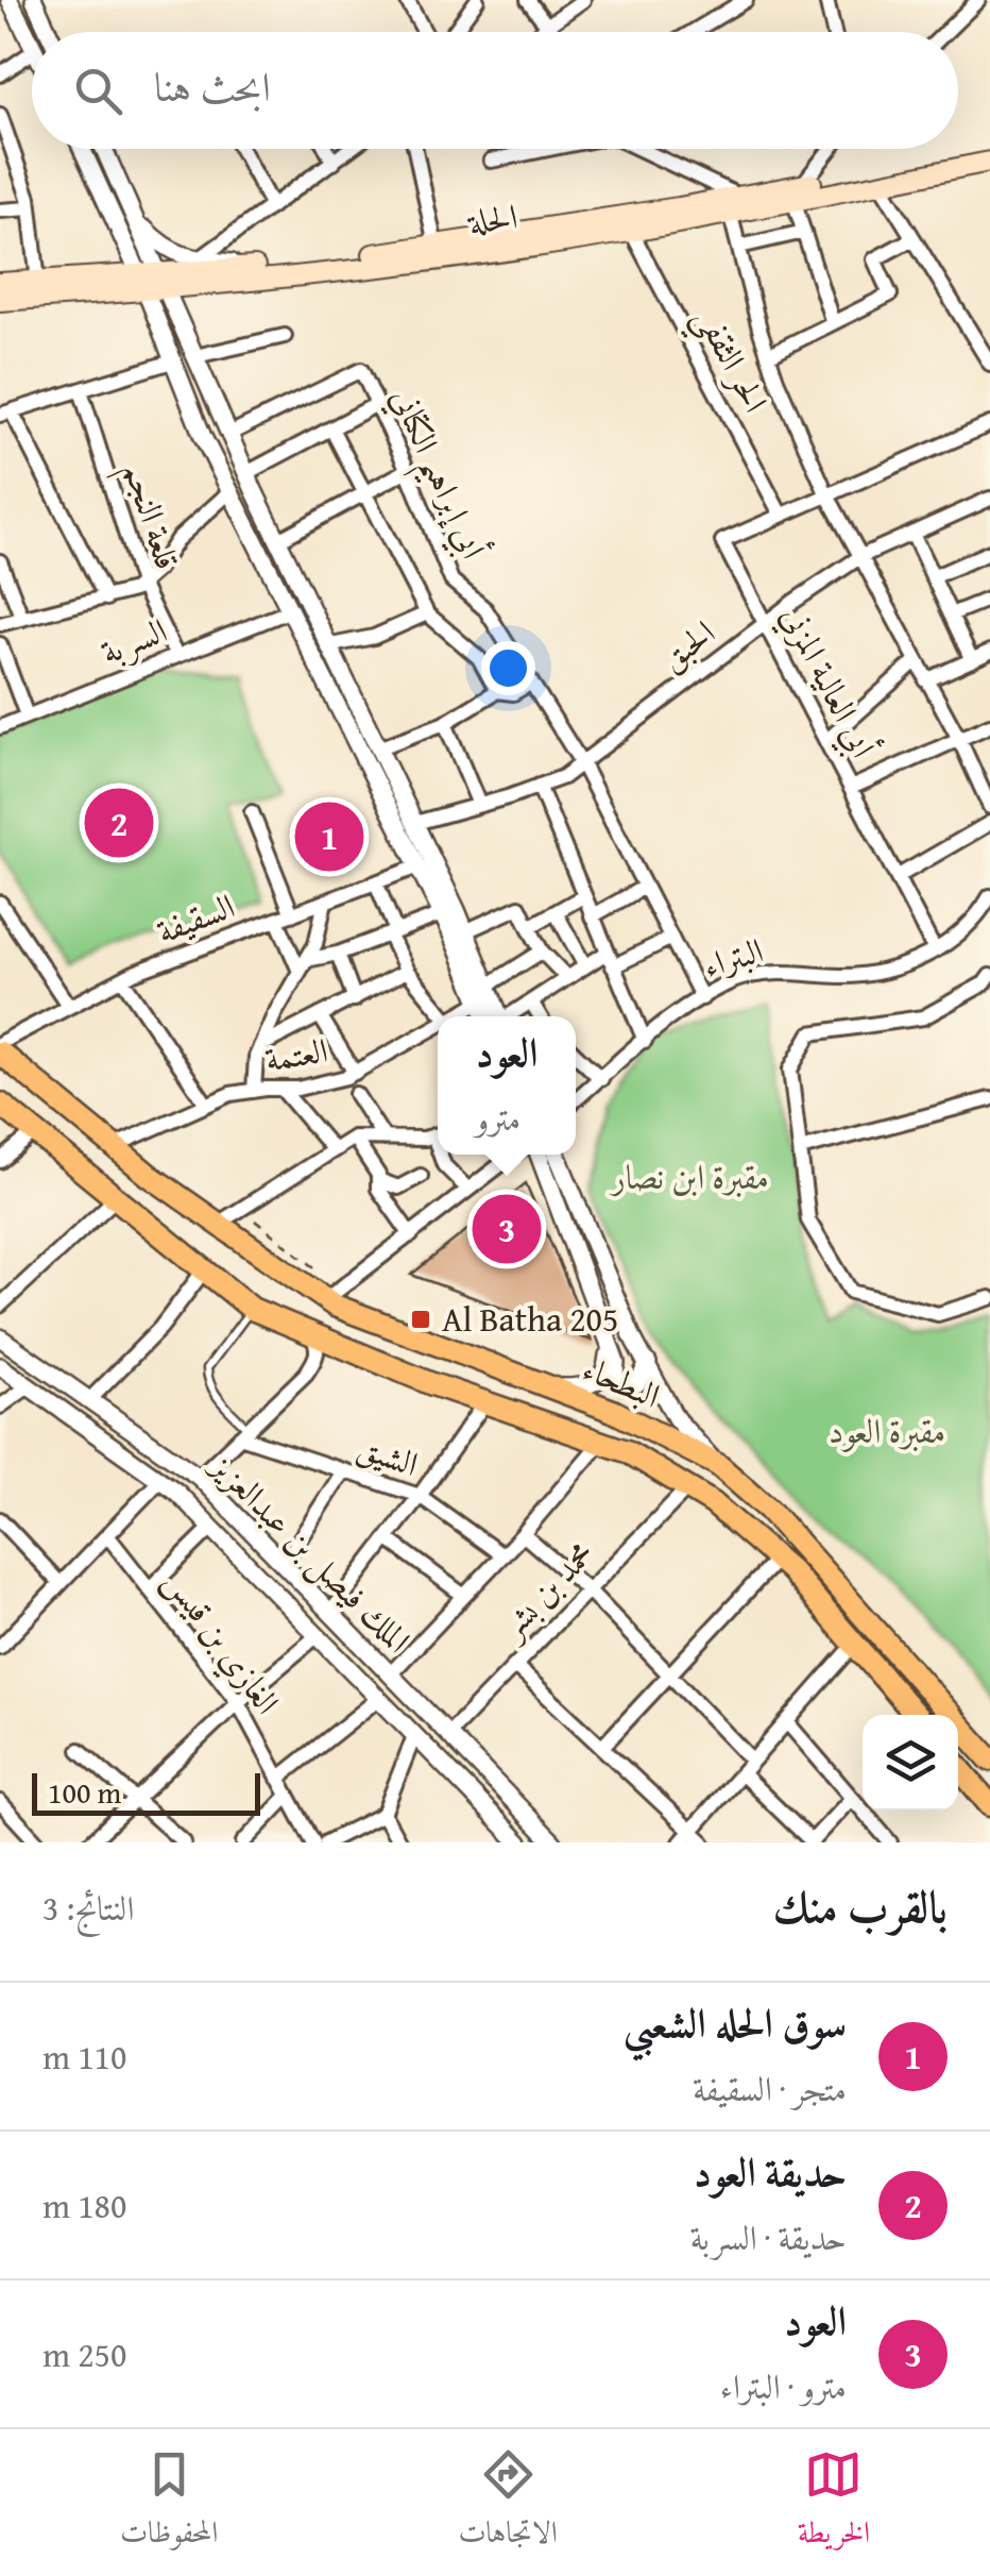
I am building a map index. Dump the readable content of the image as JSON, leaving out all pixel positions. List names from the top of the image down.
{
  "streets": {
    "main road": ["الحلة", "البطحاء"],
    "street": [
      "الحر الثقفي",
      "أبي إبراهيم الكتاني",
      "قلعة النجم",
      "السربة",
      "الحبق",
      "أبي العالية المزني",
      "السقيفة",
      "البتراء",
      "العتمة",
      "الشيق",
      "الملك فيصل بن عبدالعزيز",
      "محمد بن بشر",
      "الغازي بن قيس"
    ]
  },
  "crossings": [
    ["الحلة", "الحر الثقفي"],
    ["الحر الثقفي", "أبي العالية المزني"],
    ["أبي إبراهيم الكتاني", "الحبق"],
    ["أبي إبراهيم الكتاني", "البتراء"],
    ["قلعة النجم", "السربة"],
    ["الحبق", "أبي العالية المزني"],
    ["أبي العالية المزني", "البتراء"],
    ["العتمة", "البطحاء"],
    ["البطحاء", "محمد بن بشر"],
    ["الشيق", "محمد بن بشر"],
    ["الملك فيصل بن عبدالعزيز", "محمد بن بشر"]
  ],
  "parks": ["مقبرة ابن نصار", "مقبرة العود"],
  "places": {
    "transit": ["Al Batha 205"]
  },
  "scale_bar": "100 m",
  "page": {
    "search": "ابحث هنا",
    "pins": ["2", "1", "3"],
    "popup": ["العود", "مترو"],
    "scale": "100 m",
    "heading": ["بالقرب منك", "النتائج: 3"],
    "list": [
      {
        "mark": "1",
        "name": "سوق الحله الشعبي",
        "note": "متجر · السقيفة",
        "value": "110 m"
      },
      {
        "mark": "2",
        "name": "حديقة العود",
        "note": "حديقة · السربة",
        "value": "180 m"
      },
      {
        "mark": "3",
        "name": "العود",
        "note": "مترو · البتراء",
        "value": "250 m"
      }
    ],
    "nav": ["الخريطة", "الاتجاهات", "المحفوظات"]
  }
}
